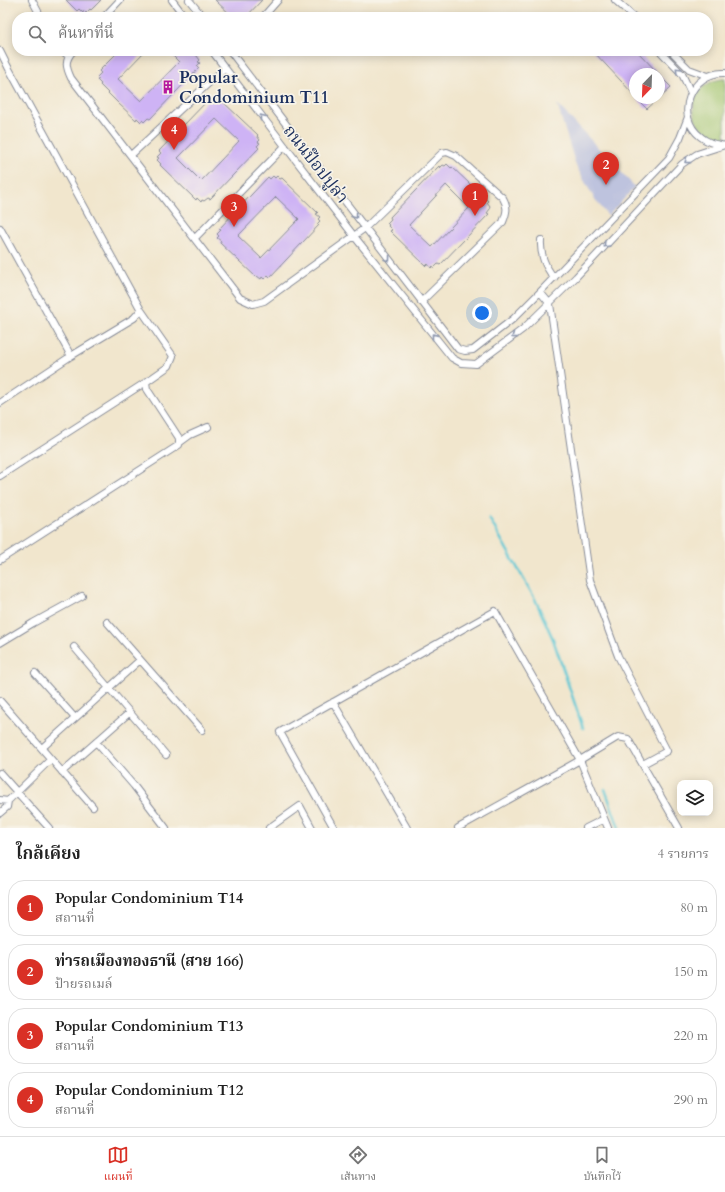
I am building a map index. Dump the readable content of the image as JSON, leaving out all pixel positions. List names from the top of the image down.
{
  "streets": {
    "street": ["ถนนป๊อปปูล่า"]
  },
  "places": {
    "building": ["Popular Condominium T11"]
  },
  "north": "bottom left",
  "page": {
    "search": "ค้นหาที่นี่",
    "pins": [
      "4",
      "2",
      "1",
      "3"
    ],
    "heading": ["ใกล้เคียง", "4 รายการ"],
    "list": [
      {
        "mark": "1",
        "name": "Popular Condominium T14",
        "note": "สถานที่",
        "value": "80 m"
      },
      {
        "mark": "2",
        "name": "ท่ารถเมืองทองธานี (สาย 166)",
        "note": "ป้ายรถเมล์",
        "value": "150 m"
      },
      {
        "mark": "3",
        "name": "Popular Condominium T13",
        "note": "สถานที่",
        "value": "220 m"
      },
      {
        "mark": "4",
        "name": "Popular Condominium T12",
        "note": "สถานที่",
        "value": "290 m"
      }
    ],
    "nav": ["แผนที่", "เส้นทาง", "บันทึกไว้"]
  }
}
